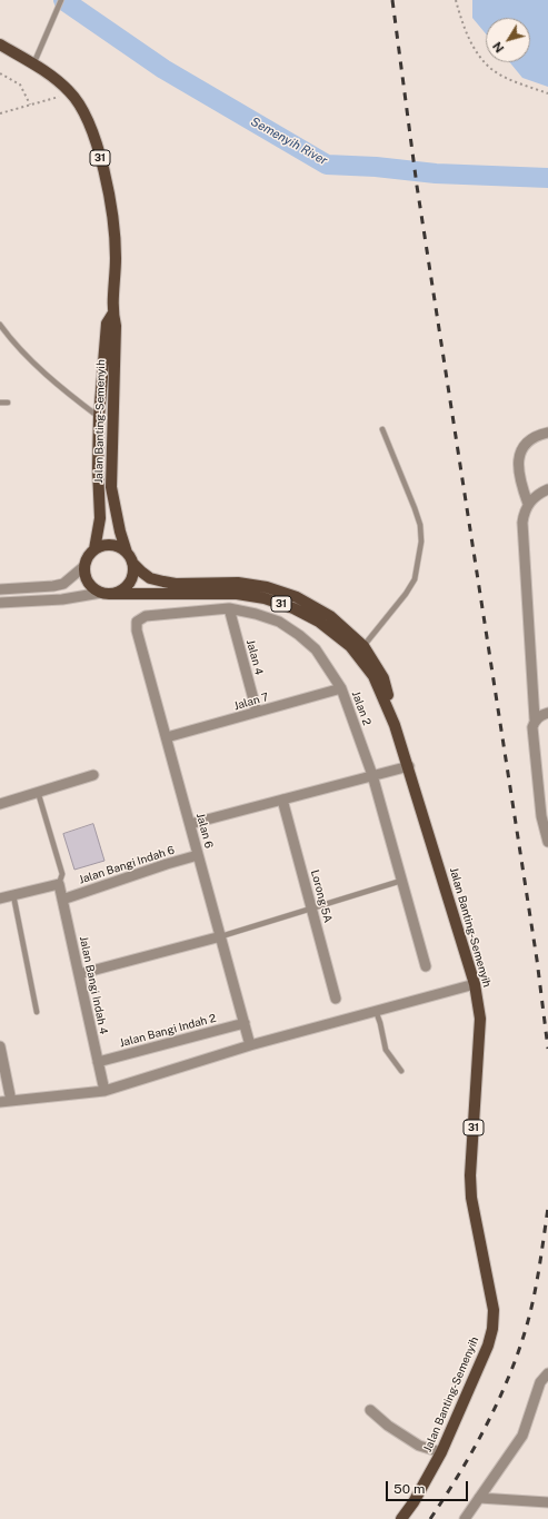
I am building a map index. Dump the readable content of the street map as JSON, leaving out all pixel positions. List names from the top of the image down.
{
  "streets": {
    "main road": ["31", "Jalan Banting-Semenyih"],
    "street": [
      "Jalan 4",
      "Jalan 7",
      "Jalan 2",
      "Jalan 6",
      "Jalan Bangi Indah 6",
      "Lorong 5A",
      "Jalan Bangi Indah 4",
      "Jalan Bangi Indah 2"
    ]
  },
  "crossings": [
    ["Jalan 4", "Jalan 7"],
    ["Jalan 4", "Jalan 2"],
    ["Jalan 7", "Jalan 2"],
    ["Jalan 7", "Jalan 6"],
    ["Jalan 2", "Jalan 6"],
    ["Jalan 6", "Jalan Bangi Indah 6"],
    ["Jalan 6", "Jalan Bangi Indah 2"],
    ["Jalan Bangi Indah 6", "Jalan Bangi Indah 4"],
    ["Jalan Bangi Indah 4", "Jalan Bangi Indah 2"]
  ],
  "water": ["Semenyih River"],
  "scale_bar": "50 m",
  "north": "bottom left"
}
